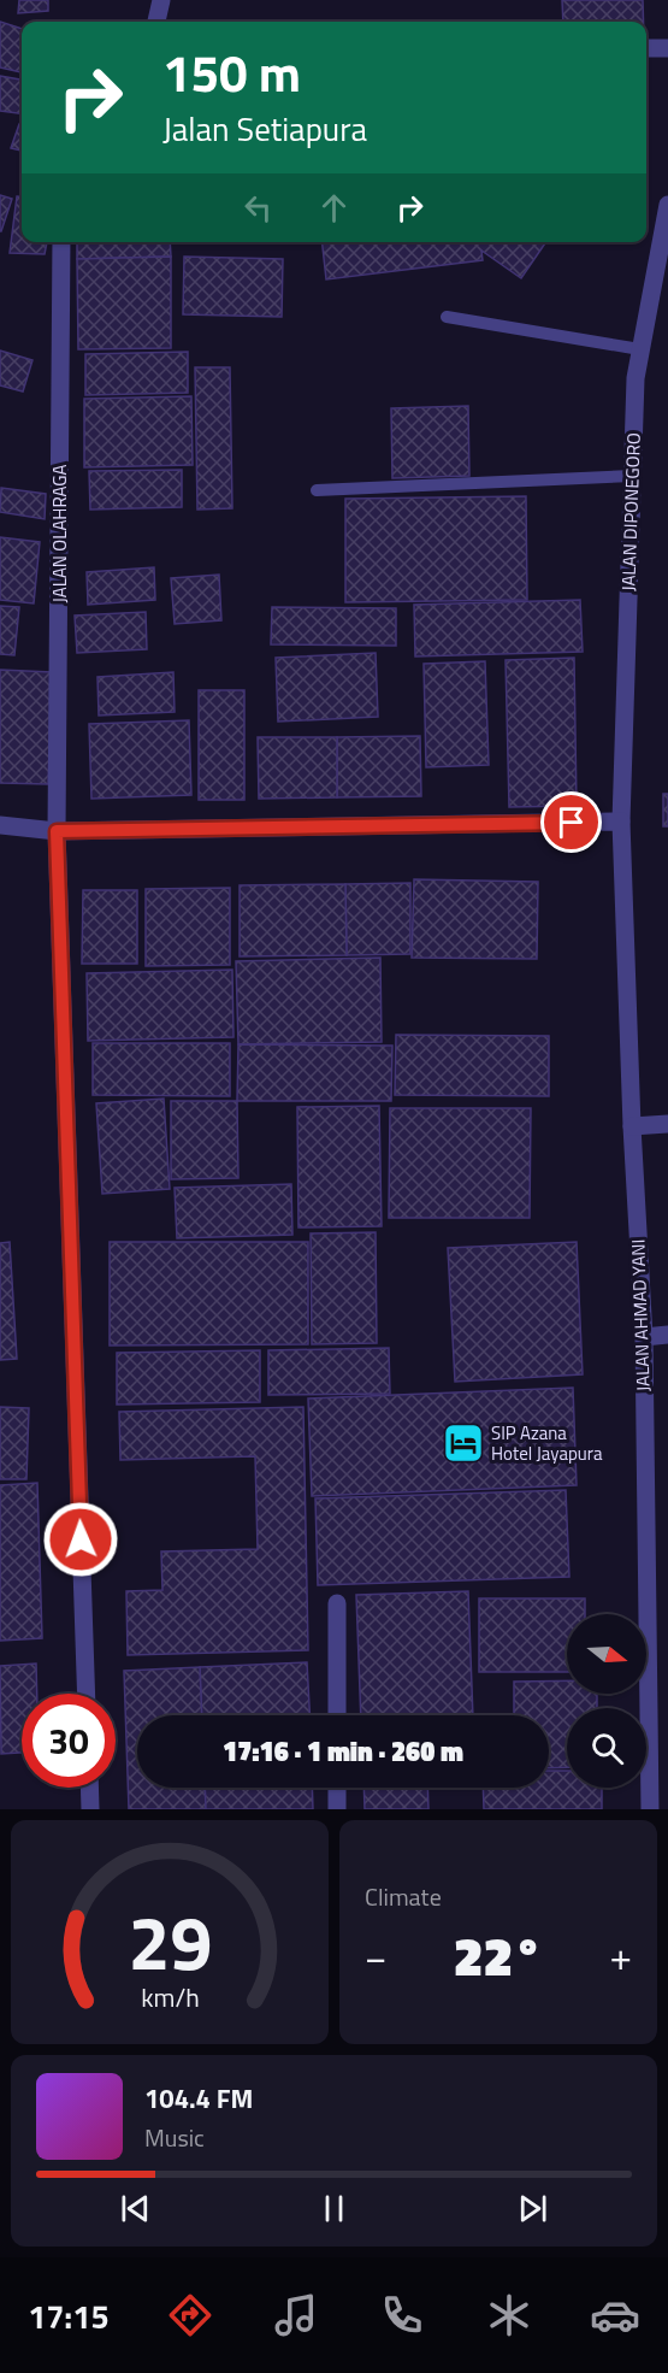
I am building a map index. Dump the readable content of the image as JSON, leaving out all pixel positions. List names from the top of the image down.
{
  "streets": {
    "street": ["JALAN DIPONEGORO", "JALAN OLAHRAGA", "JALAN AHMAD YANI"]
  },
  "crossings": [
    ["JALAN DIPONEGORO", "JALAN AHMAD YANI"]
  ],
  "places": {
    "hotel": ["SIP Azana Hotel Jayapura"]
  },
  "north": "right",
  "page": {
    "turn": ["150 m", "Jalan Setiapura"],
    "limit": "30",
    "trip": "17:16 · 1 min · 260 m",
    "tile": "Climate",
    "heat": ["−", "22°", "+"],
    "song": ["104.4 FM", "Music"],
    "tabs": "17:15",
    "gauge": ["29", "km/h"]
  }
}
